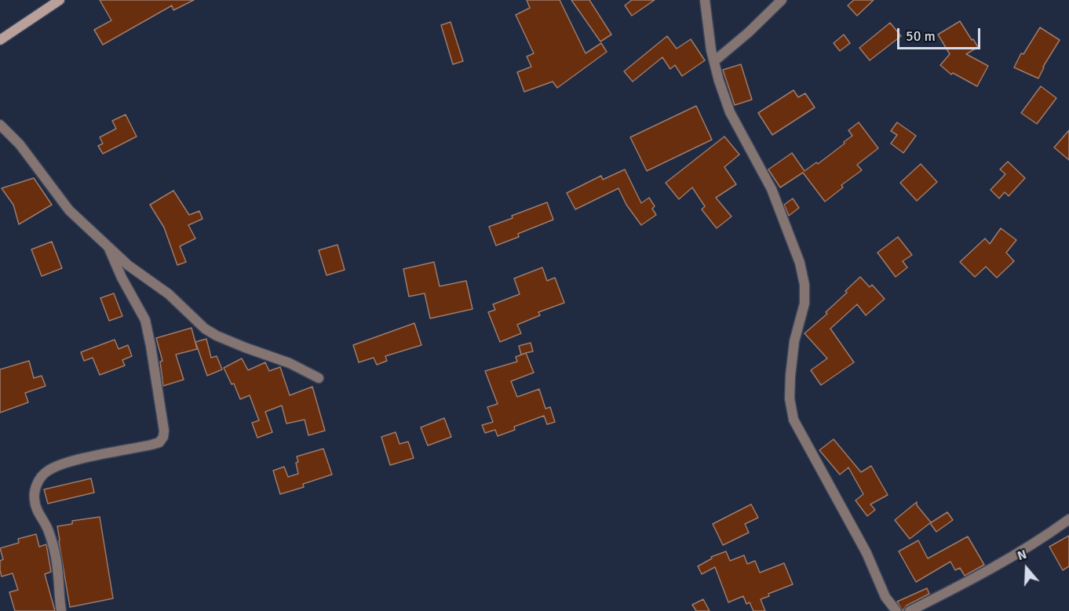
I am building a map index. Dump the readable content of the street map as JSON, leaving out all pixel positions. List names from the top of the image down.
{
  "scale_bar": "50 m",
  "north": "top"
}
